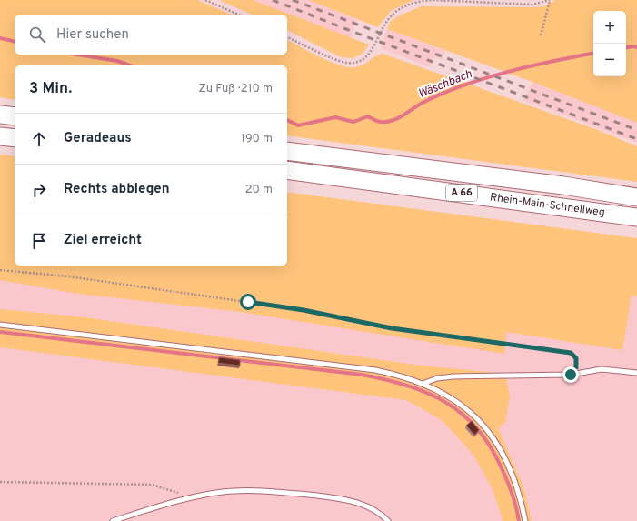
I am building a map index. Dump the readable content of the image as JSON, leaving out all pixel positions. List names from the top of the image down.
{
  "streets": {
    "highway": ["A 66", "Rhein-Main-Schnellweg"]
  },
  "water": ["Wäschbach"],
  "page": {
    "map_buttons": ["+", "−"],
    "search": "Hier suchen",
    "heading": ["3 Min.", "Zu Fuß · 210 m"],
    "list": [
      ["Geradeaus", "190 m"],
      ["Rechts abbiegen", "20 m"],
      "Ziel erreicht"
    ]
  }
}
